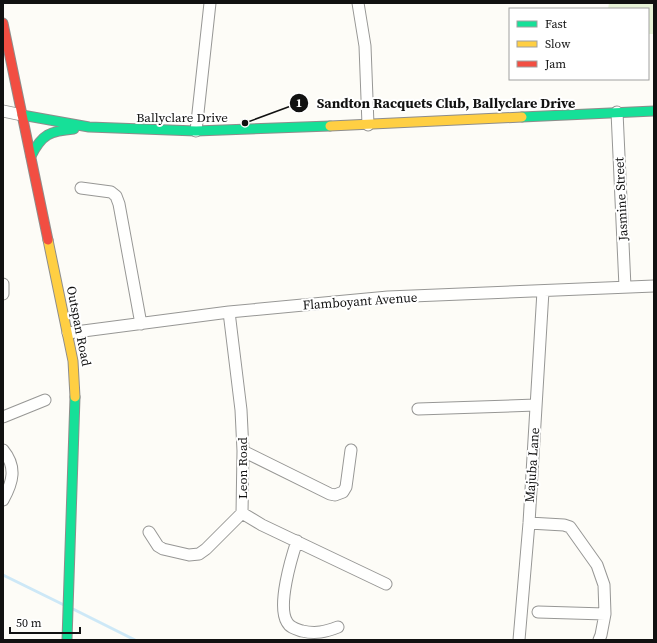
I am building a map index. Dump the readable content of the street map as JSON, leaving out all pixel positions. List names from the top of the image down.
{
  "streets": {
    "street": [
      "Ballyclare Drive",
      "Jasmine Street",
      "Flamboyant Avenue",
      "Outspan Road",
      "Majuba Lane",
      "Leon Road"
    ]
  },
  "crossings": [
    ["Ballyclare Drive", "Jasmine Street"],
    ["Ballyclare Drive", "Outspan Road"],
    ["Jasmine Street", "Flamboyant Avenue"],
    ["Flamboyant Avenue", "Outspan Road"],
    ["Flamboyant Avenue", "Majuba Lane"],
    ["Flamboyant Avenue", "Leon Road"]
  ],
  "places": ["Sandton Racquets Club, Ballyclare Drive"],
  "legend": ["Fast", "Slow", "Jam"],
  "scale_bar": "50 m"
}
